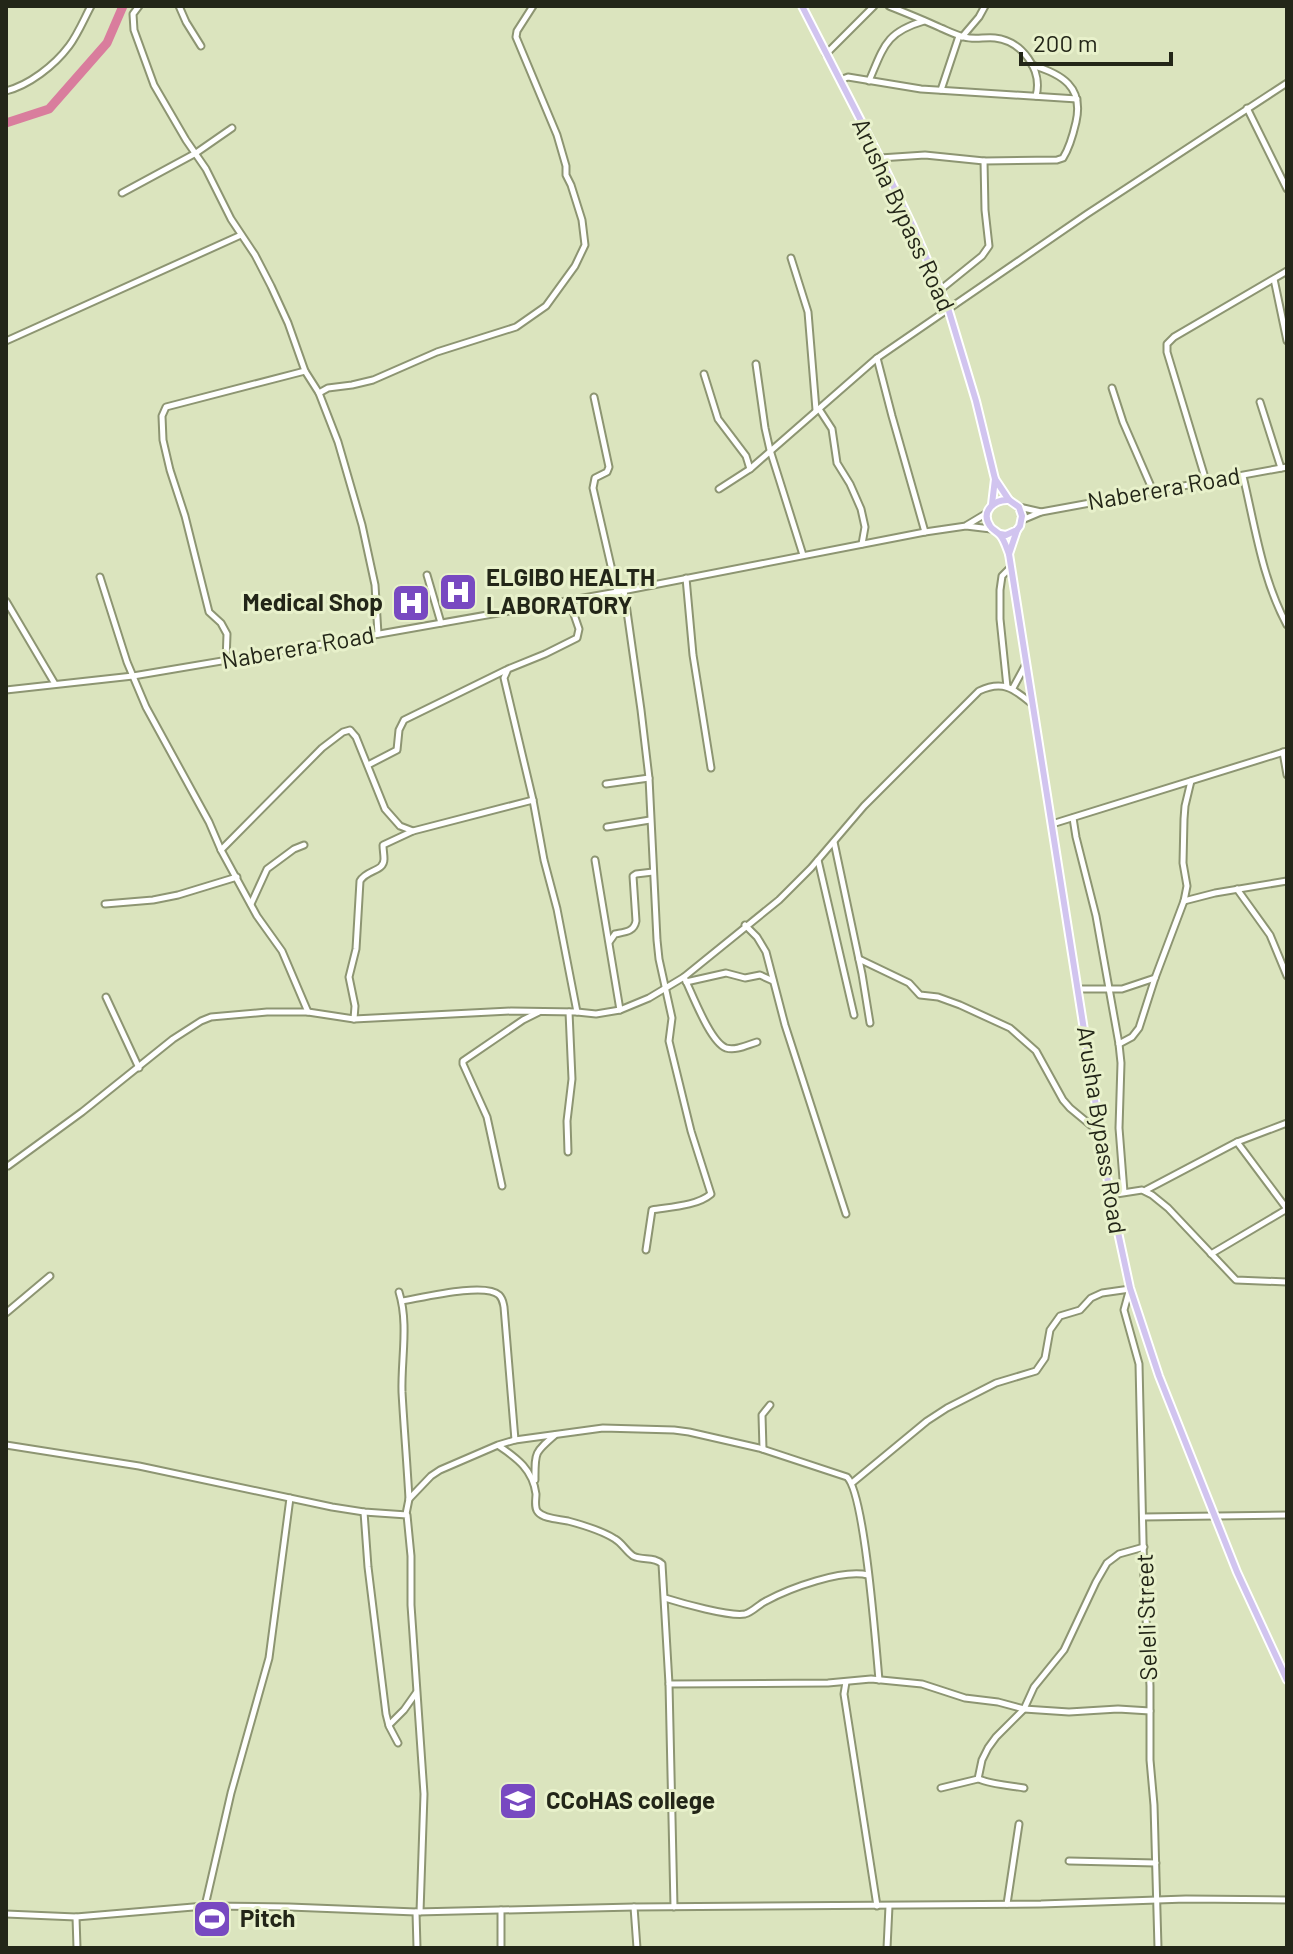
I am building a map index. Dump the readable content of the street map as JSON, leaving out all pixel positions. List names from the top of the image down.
{
  "streets": {
    "main road": ["Arusha Bypass Road"],
    "street": ["Naberera Road", "Seleli Street"]
  },
  "crossings": [
    ["Arusha Bypass Road", "Naberera Road"],
    ["Arusha Bypass Road", "Seleli Street"]
  ],
  "places": {
    "hospital": ["ELGIBO HEALTH LABORATORY", "Medical Shop"],
    "school or university": ["CCoHAS college"],
    "sports": ["Pitch"]
  },
  "scale_bar": "200 m"
}
